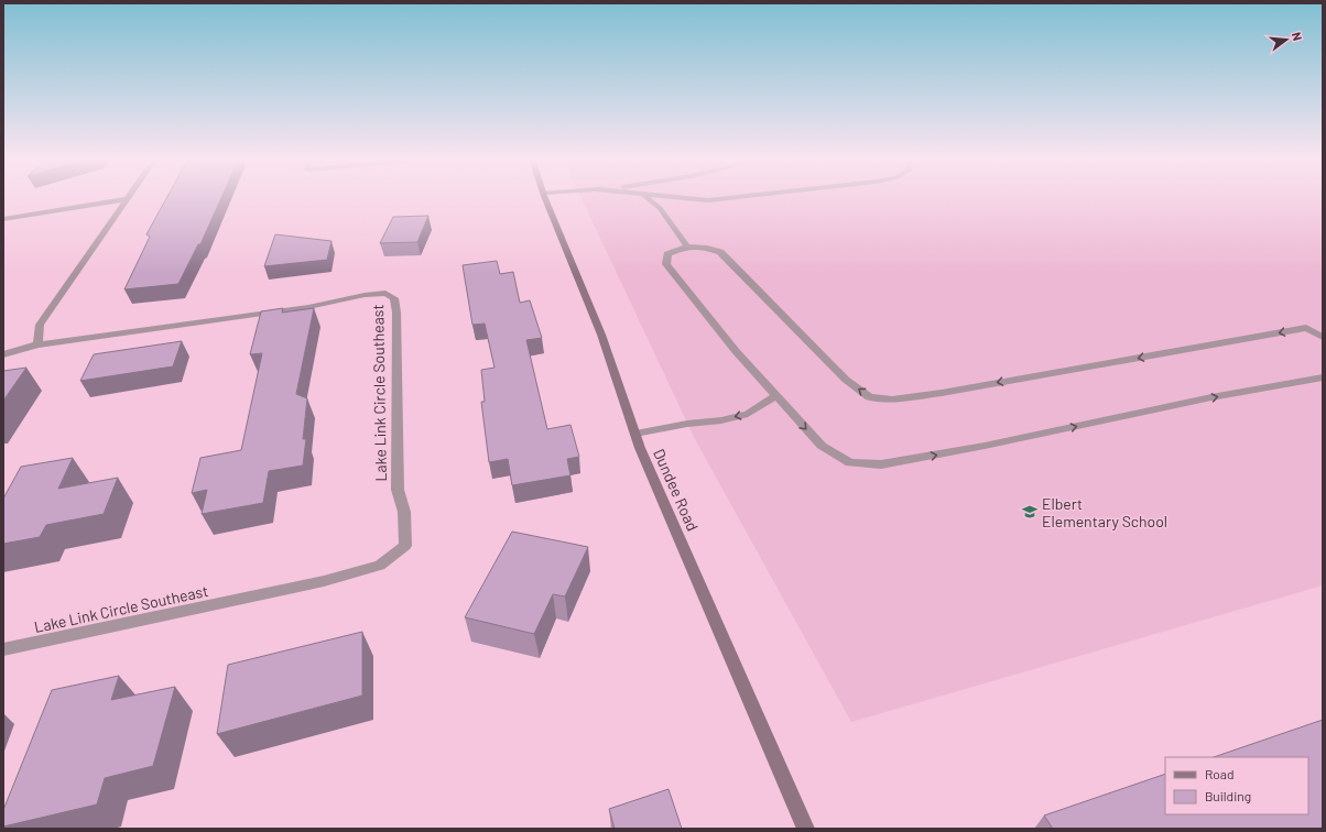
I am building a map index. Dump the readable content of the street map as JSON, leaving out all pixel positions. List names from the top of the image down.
{
  "streets": {
    "main road": ["Dundee Road"],
    "street": ["Lake Link Circle Southeast"]
  },
  "places": {
    "school or university": ["Elbert Elementary School"]
  },
  "legend": ["Road", "Building"],
  "north": "right"
}
